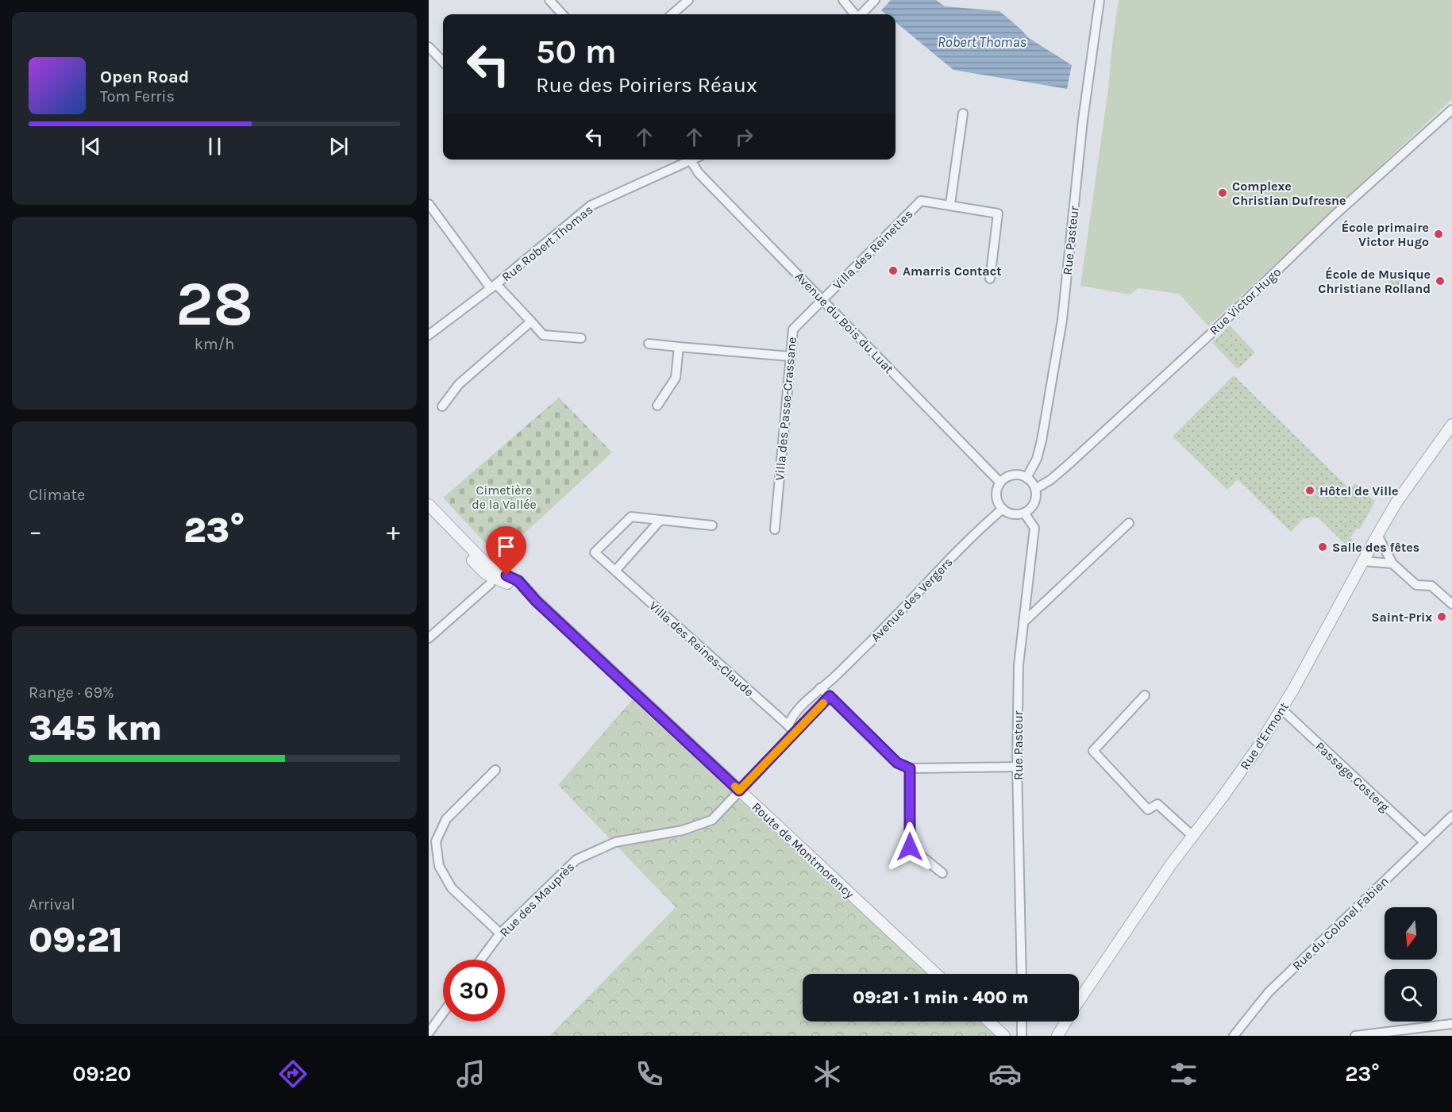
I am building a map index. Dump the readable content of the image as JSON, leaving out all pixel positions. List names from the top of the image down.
{
  "streets": {
    "street": [
      "Rue Pasteur",
      "Rue Robert Thomas",
      "Villa des Reinettes",
      "Rue Victor Hugo",
      "Avenue du Bois du Luat",
      "Villa des Passe-Crassane",
      "Avenue des Vergers",
      "Villa des Reines-Claude",
      "Rue d'Ermont",
      "Passage Costerg",
      "Route de Montmorency",
      "Rue des Mauprès",
      "Rue du Colonel Fabien"
    ]
  },
  "crossings": [
    ["Rue Pasteur", "Rue Victor Hugo"],
    ["Rue Pasteur", "Avenue du Bois du Luat"],
    ["Rue Pasteur", "Avenue des Vergers"],
    ["Villa des Reinettes", "Avenue du Bois du Luat"],
    ["Villa des Reinettes", "Villa des Passe-Crassane"],
    ["Rue Victor Hugo", "Avenue du Bois du Luat"],
    ["Rue Victor Hugo", "Avenue des Vergers"],
    ["Avenue du Bois du Luat", "Villa des Passe-Crassane"],
    ["Avenue du Bois du Luat", "Avenue des Vergers"],
    ["Avenue des Vergers", "Villa des Reines-Claude"],
    ["Rue d'Ermont", "Passage Costerg"],
    ["Passage Costerg", "Rue du Colonel Fabien"],
    ["Route de Montmorency", "Rue des Mauprès"]
  ],
  "water": ["Robert Thomas"],
  "parks": ["Cimetière de la Vallée"],
  "places": [
    "Complexe Christian Dufresne",
    "École primaire Victor Hugo",
    "Amarris Contact",
    "École de Musique Christiane Rolland",
    "Hôtel de Ville",
    "Salle des fêtes",
    "Saint-Prix"
  ],
  "north": "bottom",
  "page": {
    "turn": ["50 m", "Rue des Poiriers Réaux"],
    "song": ["Open Road", "Tom Ferris"],
    "tile": [
      ["28", "km/h"],
      "Climate",
      ["Range · 69%", "345 km"],
      ["Arrival", "09:21"]
    ],
    "heat": ["−", "23°", "+"],
    "limit": "30",
    "trip": "09:21 · 1 min · 400 m",
    "tabs": ["09:20", "23°"]
  }
}
